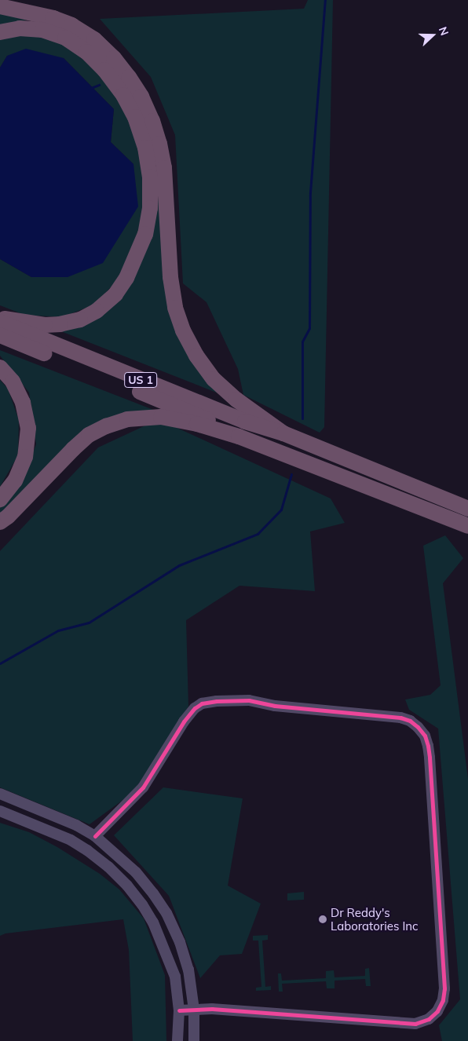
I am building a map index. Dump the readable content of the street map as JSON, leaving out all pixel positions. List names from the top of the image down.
{
  "streets": {
    "highway": ["US 1"]
  },
  "places": ["Dr Reddy's Laboratories Inc"],
  "north": "right"
}
